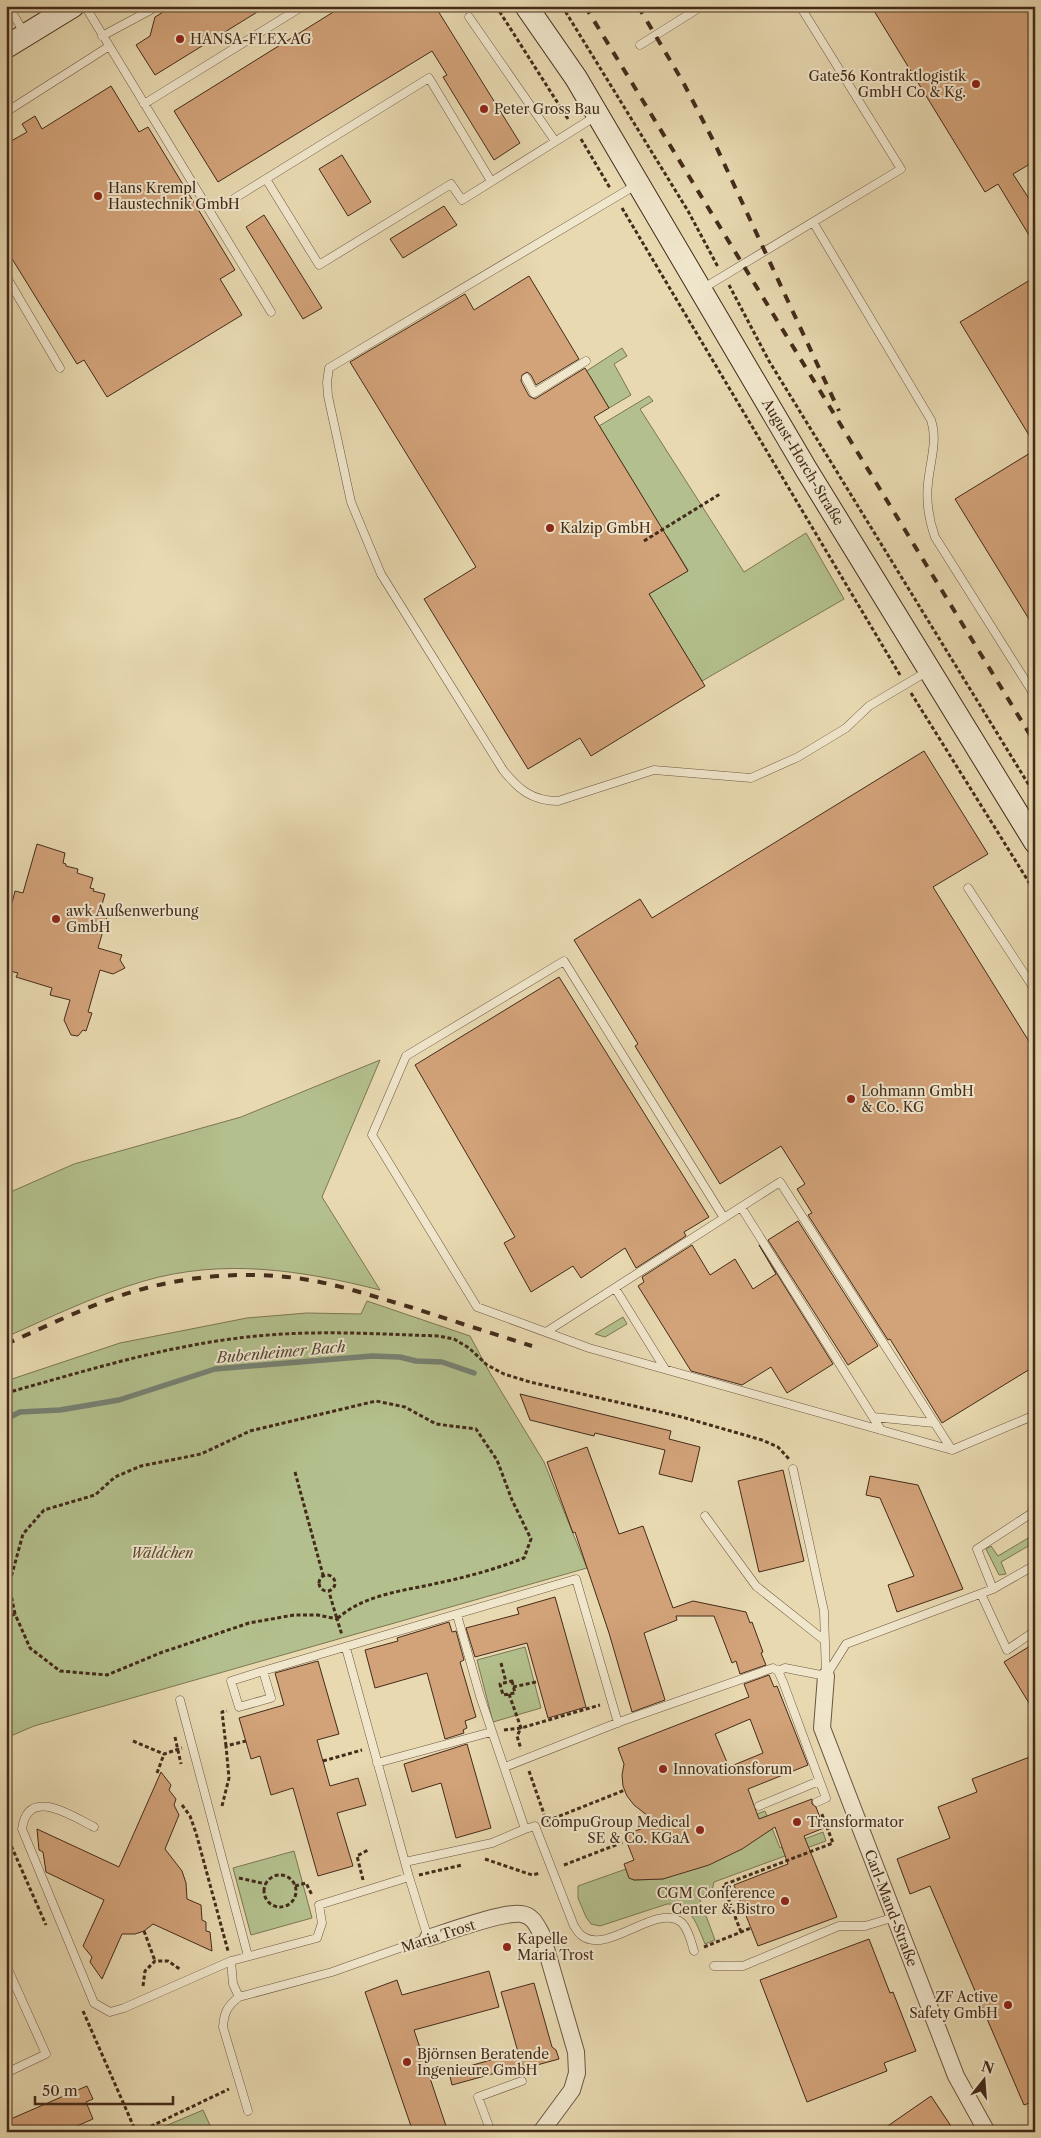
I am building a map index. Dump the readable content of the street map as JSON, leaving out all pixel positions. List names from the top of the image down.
{
  "streets": {
    "main road": ["August-Horch-Straße"],
    "street": ["Carl-Mand-Straße", "Maria Trost"]
  },
  "water": ["Bubenheimer Bach"],
  "parks": ["Wäldchen"],
  "places": [
    "HANSA-FLEX AG",
    "Gate56 Kontraktlogistik GmbH Co & Kg.",
    "Peter Gross Bau",
    "Hans Krempl Haustechnik GmbH",
    "Kalzip GmbH",
    "awk Außenwerbung GmbH",
    "Lohmann GmbH & Co. KG",
    "Innovationsforum",
    "Transformator",
    "CompuGroup Medical SE & Co. KGaA",
    "CGM Conference Center & Bistro",
    "Kapelle Maria Trost",
    "ZF Active Safety GmbH",
    "Björnsen Beratende Ingenieure GmbH"
  ],
  "scale_bar": "50 m",
  "north": "top"
}
